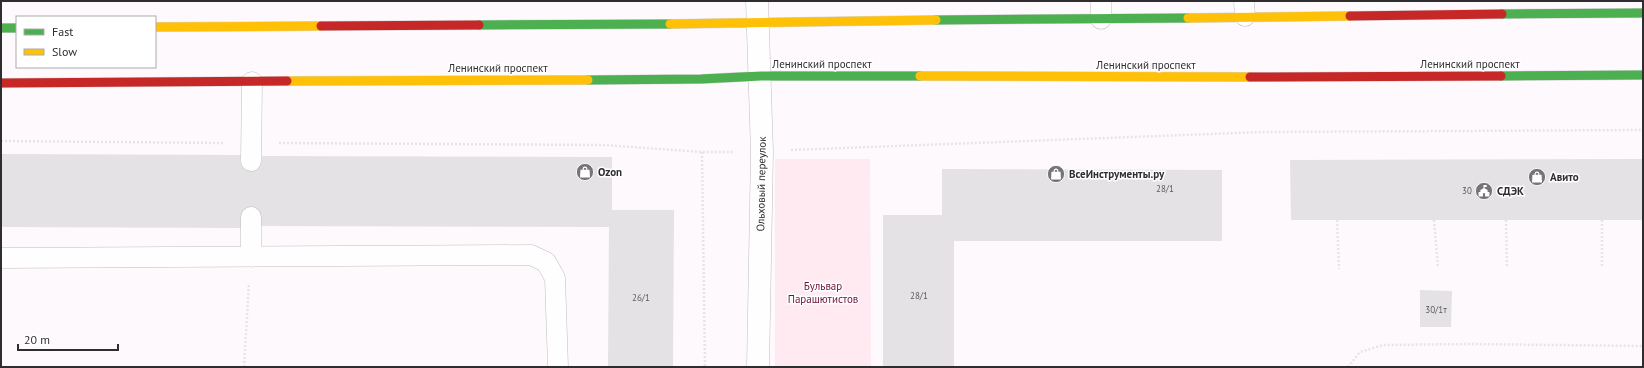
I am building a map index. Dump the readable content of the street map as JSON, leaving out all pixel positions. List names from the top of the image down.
{
  "streets": {
    "main road": ["Ленинский проспект"],
    "street": ["Ольховый переулок"]
  },
  "crossings": [
    ["Ленинский проспект", "Ольховый переулок"]
  ],
  "parks": ["Бульвар Парашютистов"],
  "places": {
    "shop": ["Ozon", "ВсеИнструменты.ру", "Авито"],
    "public building": ["СДЭК"]
  },
  "house_numbers": [
    "28/1",
    "30",
    "28/1",
    "26/1",
    "30/1т"
  ],
  "legend": ["Fast", "Slow"],
  "scale_bar": "20 m"
}
